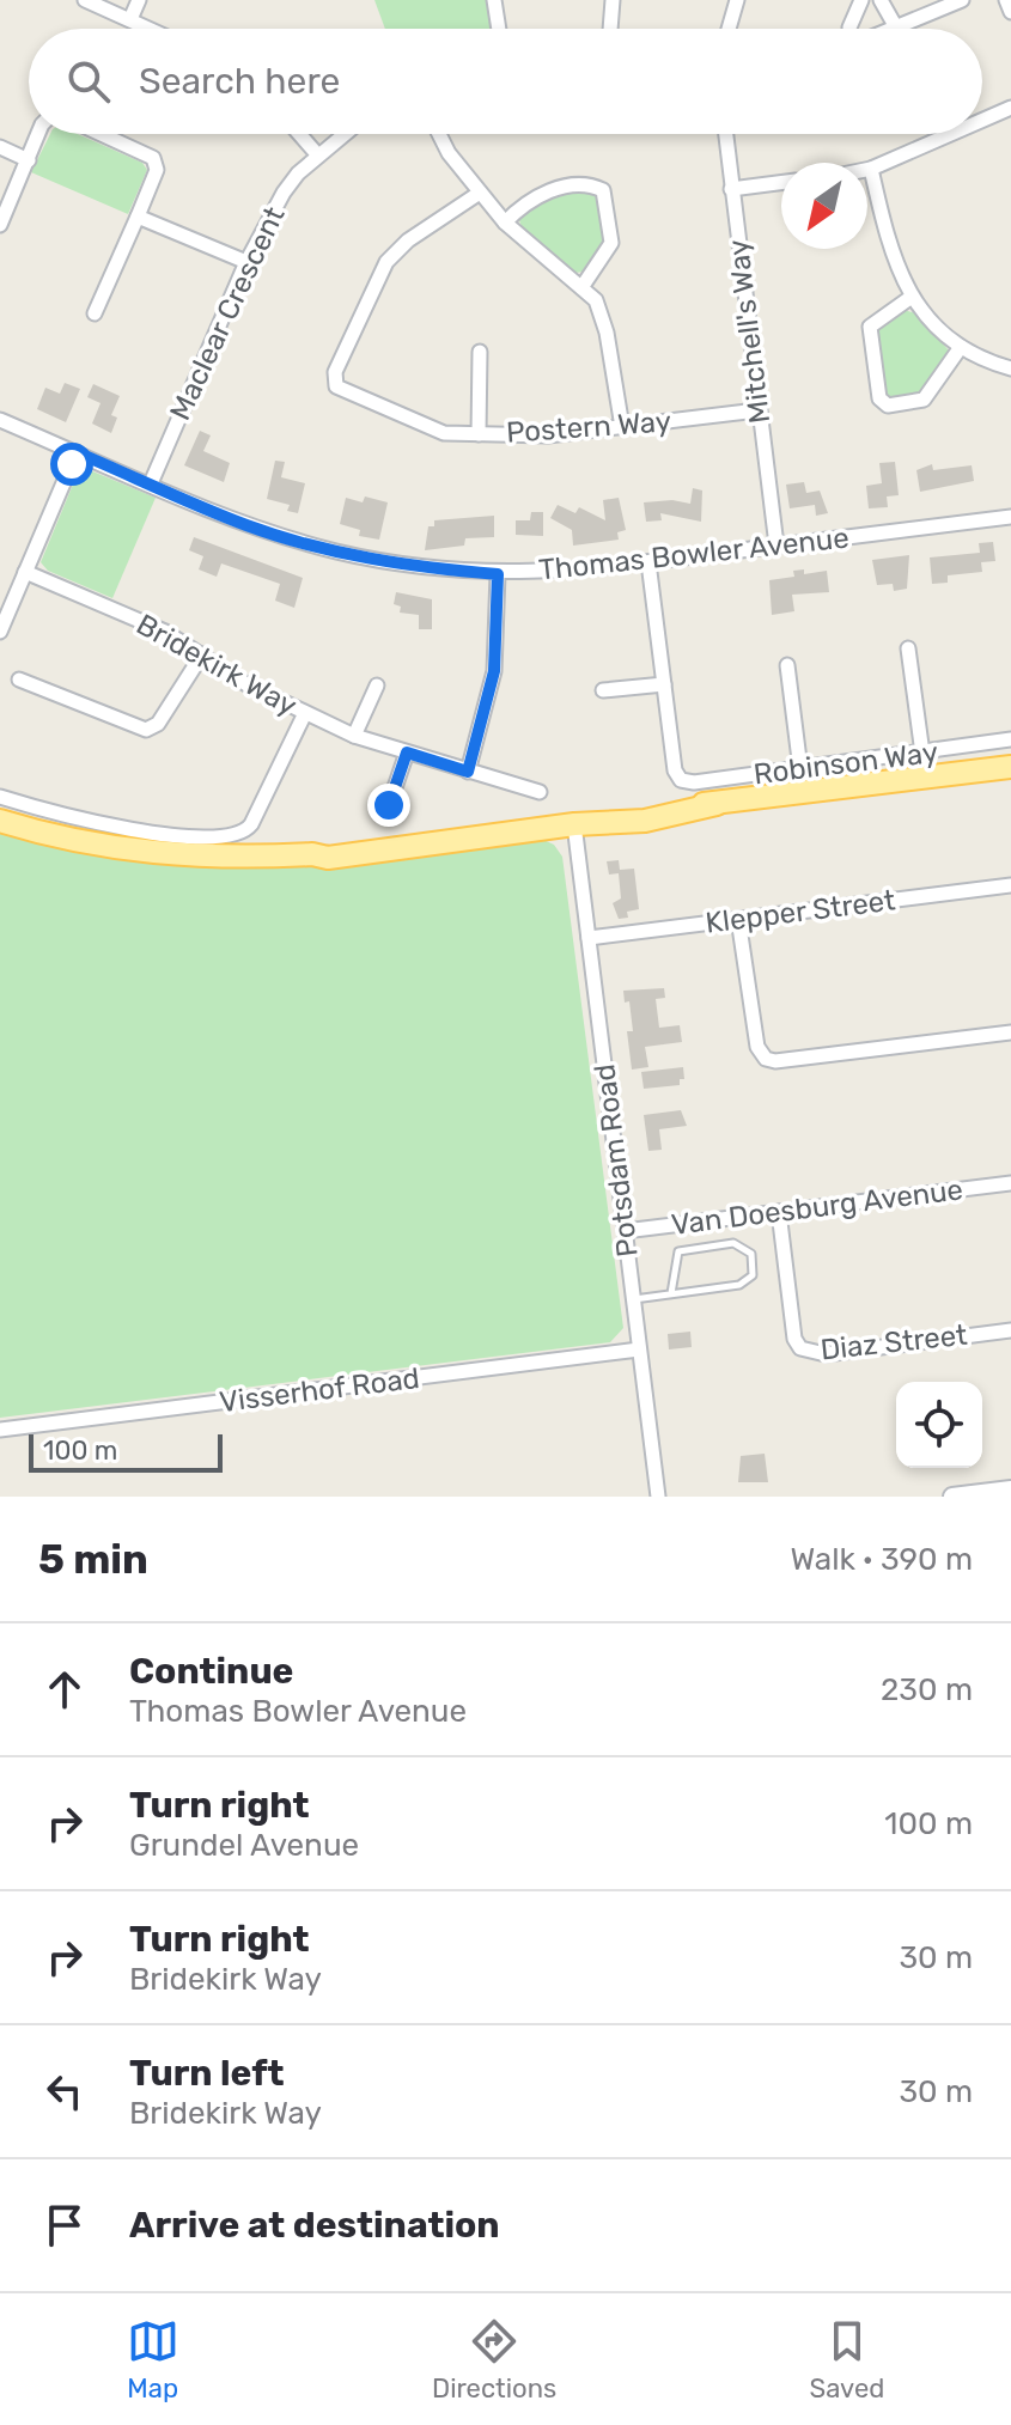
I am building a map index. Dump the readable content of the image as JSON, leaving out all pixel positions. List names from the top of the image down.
{
  "streets": {
    "street": [
      "Maclear Crescent",
      "Mitchell's Way",
      "Postern Way",
      "Thomas Bowler Avenue",
      "Bridekirk Way",
      "Robinson Way",
      "Klepper Street",
      "Potsdam Road",
      "Van Doesburg Avenue",
      "Diaz Street",
      "Visserhof Road"
    ]
  },
  "crossings": [
    ["Maclear Crescent", "Thomas Bowler Avenue"],
    ["Mitchell's Way", "Postern Way"],
    ["Mitchell's Way", "Thomas Bowler Avenue"],
    ["Klepper Street", "Potsdam Road"],
    ["Potsdam Road", "Van Doesburg Avenue"],
    ["Potsdam Road", "Visserhof Road"],
    ["Van Doesburg Avenue", "Diaz Street"]
  ],
  "scale_bar": "100 m",
  "north": "bottom left",
  "page": {
    "search": "Search here",
    "scale": "100 m",
    "heading": ["5 min", "Walk · 390 m"],
    "list": [
      ["Continue", "Thomas Bowler Avenue", "230 m"],
      ["Turn right", "Grundel Avenue", "100 m"],
      ["Turn right", "Bridekirk Way", "30 m"],
      ["Turn left", "Bridekirk Way", "30 m"],
      "Arrive at destination"
    ],
    "nav": ["Map", "Directions", "Saved"]
  }
}
